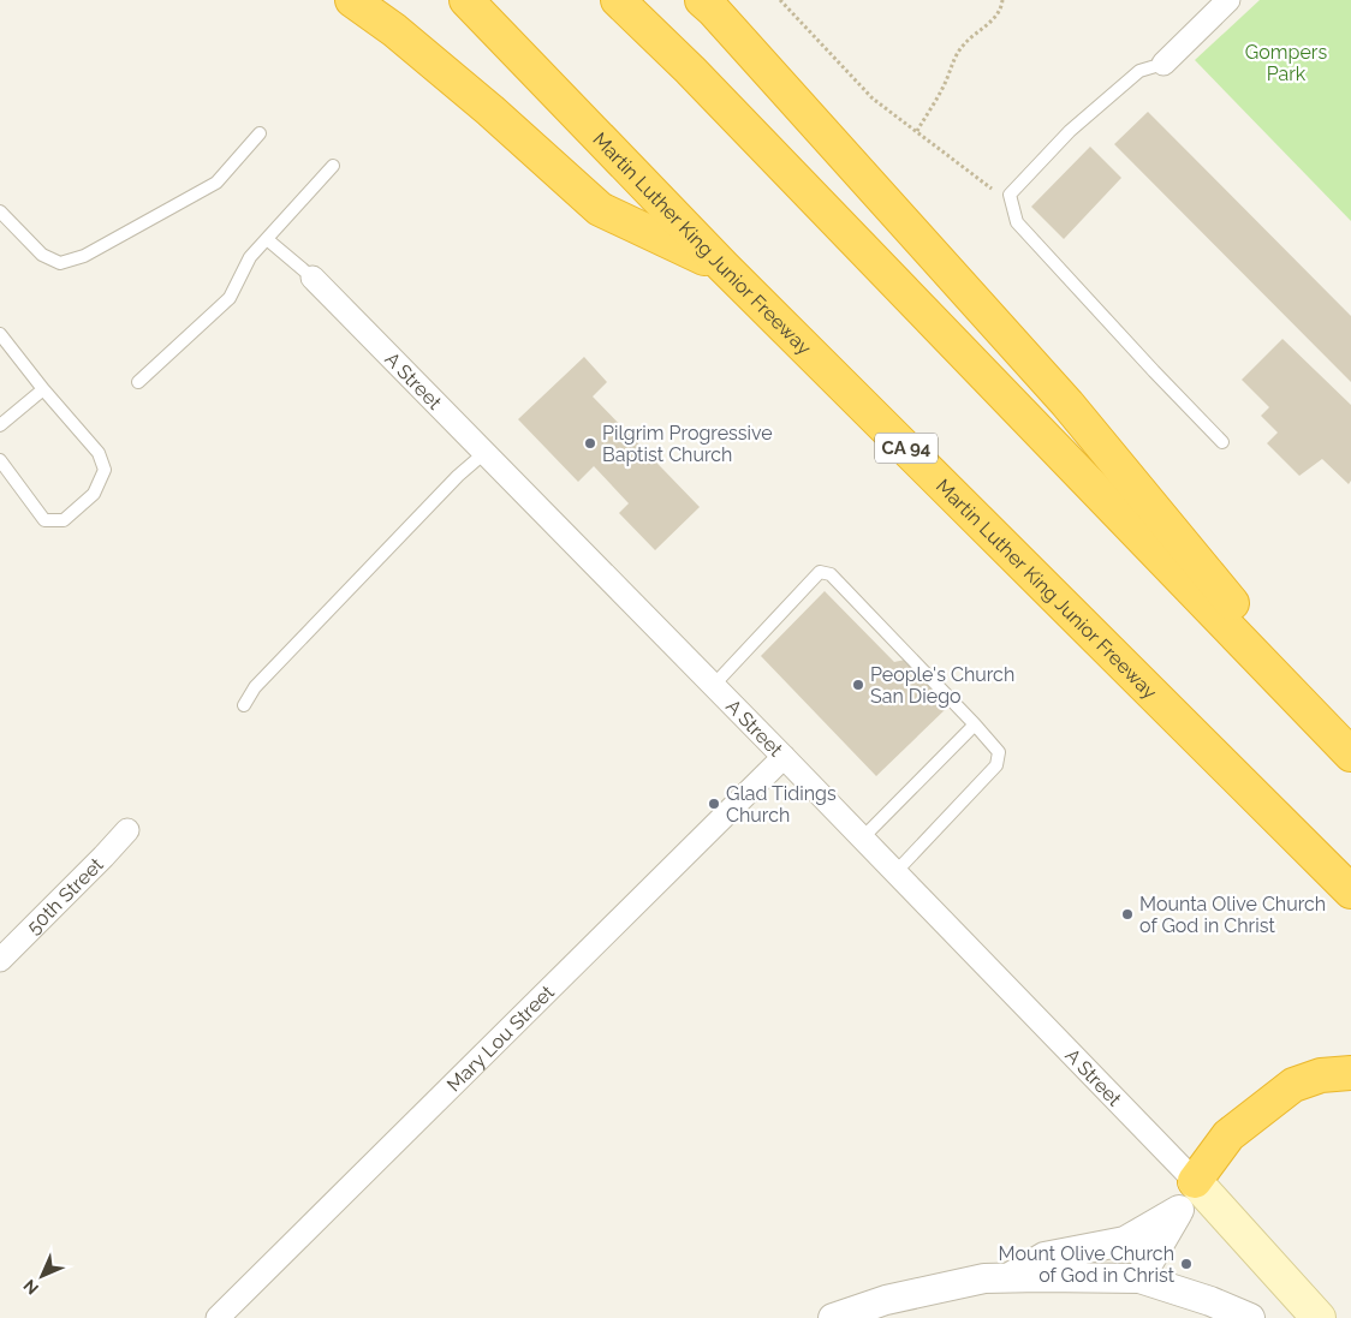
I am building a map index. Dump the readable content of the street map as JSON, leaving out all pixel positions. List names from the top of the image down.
{
  "streets": {
    "highway": ["Martin Luther King Junior Freeway", "CA 94"],
    "main road": ["A Street"],
    "street": ["50th Street", "Mary Lou Street"]
  },
  "crossings": [
    ["A Street", "Mary Lou Street"]
  ],
  "parks": ["Gompers Park"],
  "places": [
    "Pilgrim Progressive Baptist Church",
    "People's Church San Diego",
    "Glad Tidings Church",
    "Mounta Olive Church of God in Christ",
    "Mount Olive Church of God in Christ"
  ],
  "north": "bottom left"
}
